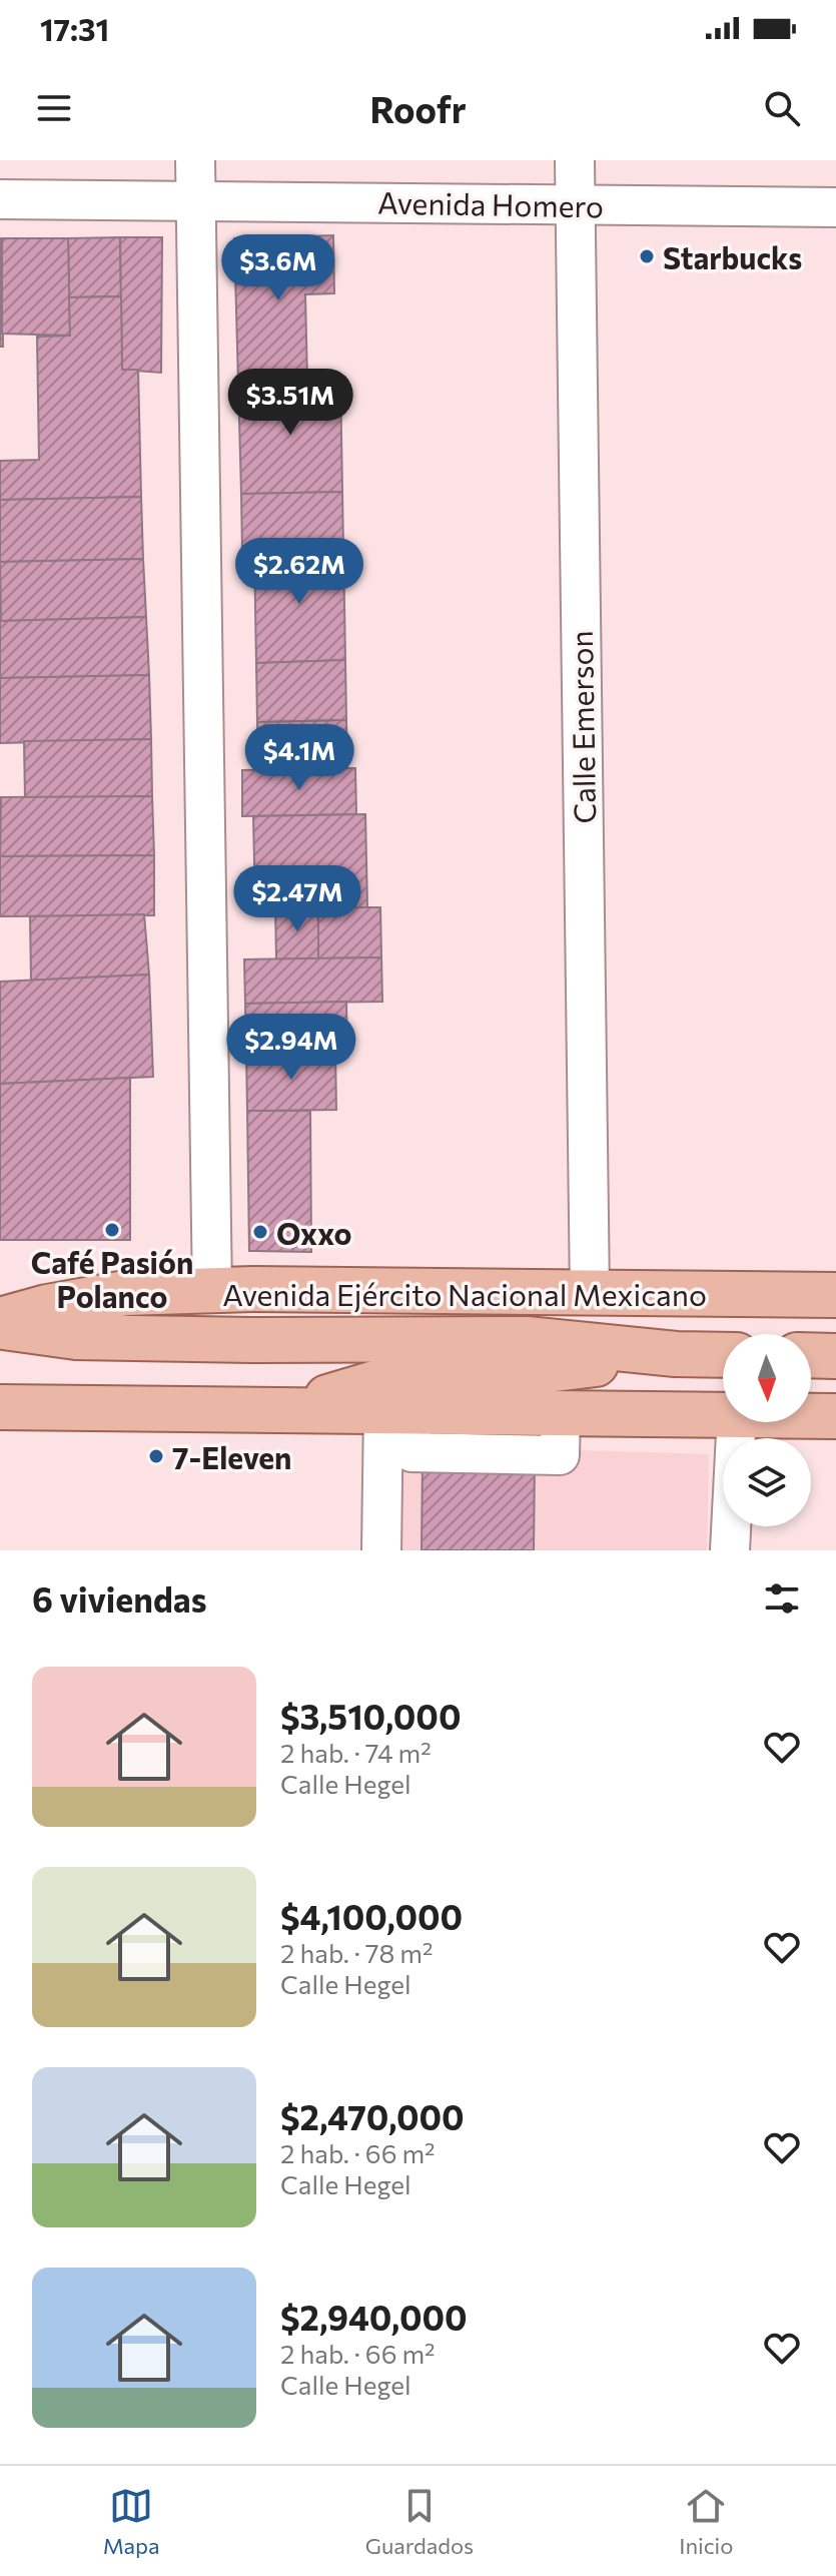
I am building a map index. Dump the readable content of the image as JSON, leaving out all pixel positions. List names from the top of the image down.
{
  "streets": {
    "main road": ["Avenida Ejército Nacional Mexicano"],
    "street": ["Avenida Homero", "Calle Emerson"]
  },
  "crossings": [
    ["Avenida Homero", "Calle Emerson"],
    ["Calle Emerson", "Avenida Ejército Nacional Mexicano"]
  ],
  "places": [
    "Starbucks",
    "Café Pasión Polanco",
    "Oxxo",
    "7-Eleven"
  ],
  "north": "bottom",
  "page": {
    "status": "17:31",
    "header": "Roofr",
    "price": [
      "$3.6M",
      "$3.51M",
      "$2.62M",
      "$4.1M",
      "$2.47M",
      "$2.94M"
    ],
    "heading": "6 viviendas",
    "list": [
      {
        "name": "$3,510,000",
        "note": "2 hab. · 74 m² · Calle Hegel"
      },
      {
        "name": "$4,100,000",
        "note": "2 hab. · 78 m² · Calle Hegel"
      },
      {
        "name": "$2,470,000",
        "note": "2 hab. · 66 m² · Calle Hegel"
      },
      {
        "name": "$2,940,000",
        "note": "2 hab. · 66 m² · Calle Hegel"
      }
    ],
    "tabs": ["Mapa", "Guardados", "Inicio"]
  }
}
